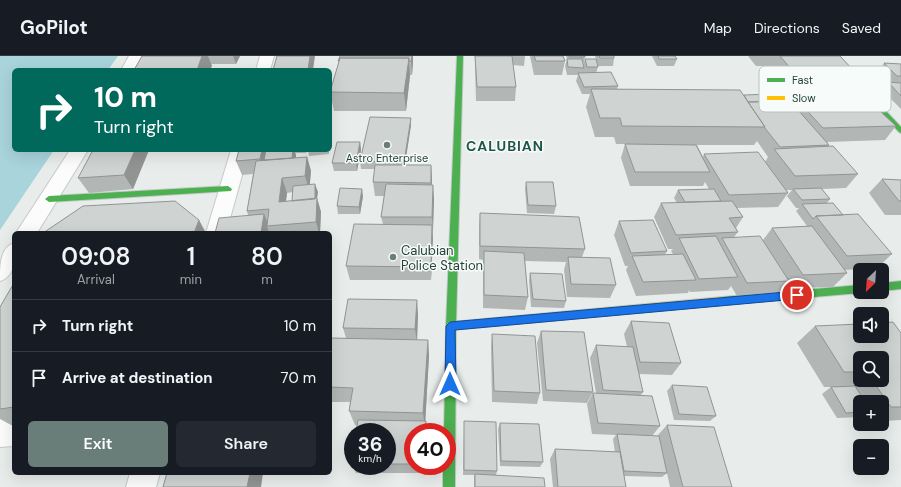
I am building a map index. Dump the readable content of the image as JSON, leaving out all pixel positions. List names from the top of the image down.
{
  "districts": ["CALUBIAN"],
  "places": ["Astro Enterprise", "Calubian Police Station"],
  "legend": ["Fast", "Slow"],
  "north": "bottom left",
  "page": {
    "header": "GoPilot",
    "nav": ["Map", "Directions", "Saved"],
    "turn": ["10 m", "Turn right"],
    "eta": [
      "09:08",
      "Arrival",
      "1",
      "min",
      "80",
      "m"
    ],
    "map_buttons": ["+", "−"],
    "list": [
      {
        "name": "Turn right",
        "value": "10 m"
      },
      {
        "name": "Arrive at destination",
        "value": "70 m"
      }
    ],
    "buttons": ["Exit", "Share"],
    "speed": "36 km/h",
    "limit": "40"
  }
}
